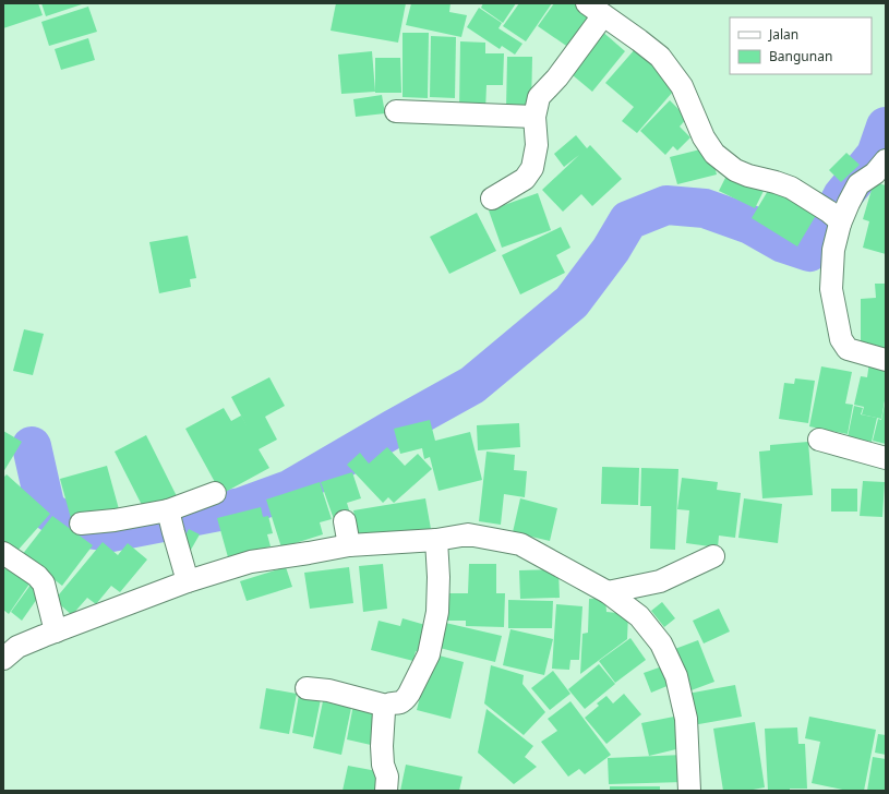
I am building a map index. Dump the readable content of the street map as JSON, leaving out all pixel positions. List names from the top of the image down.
{
  "legend": ["Jalan", "Bangunan"]
}
